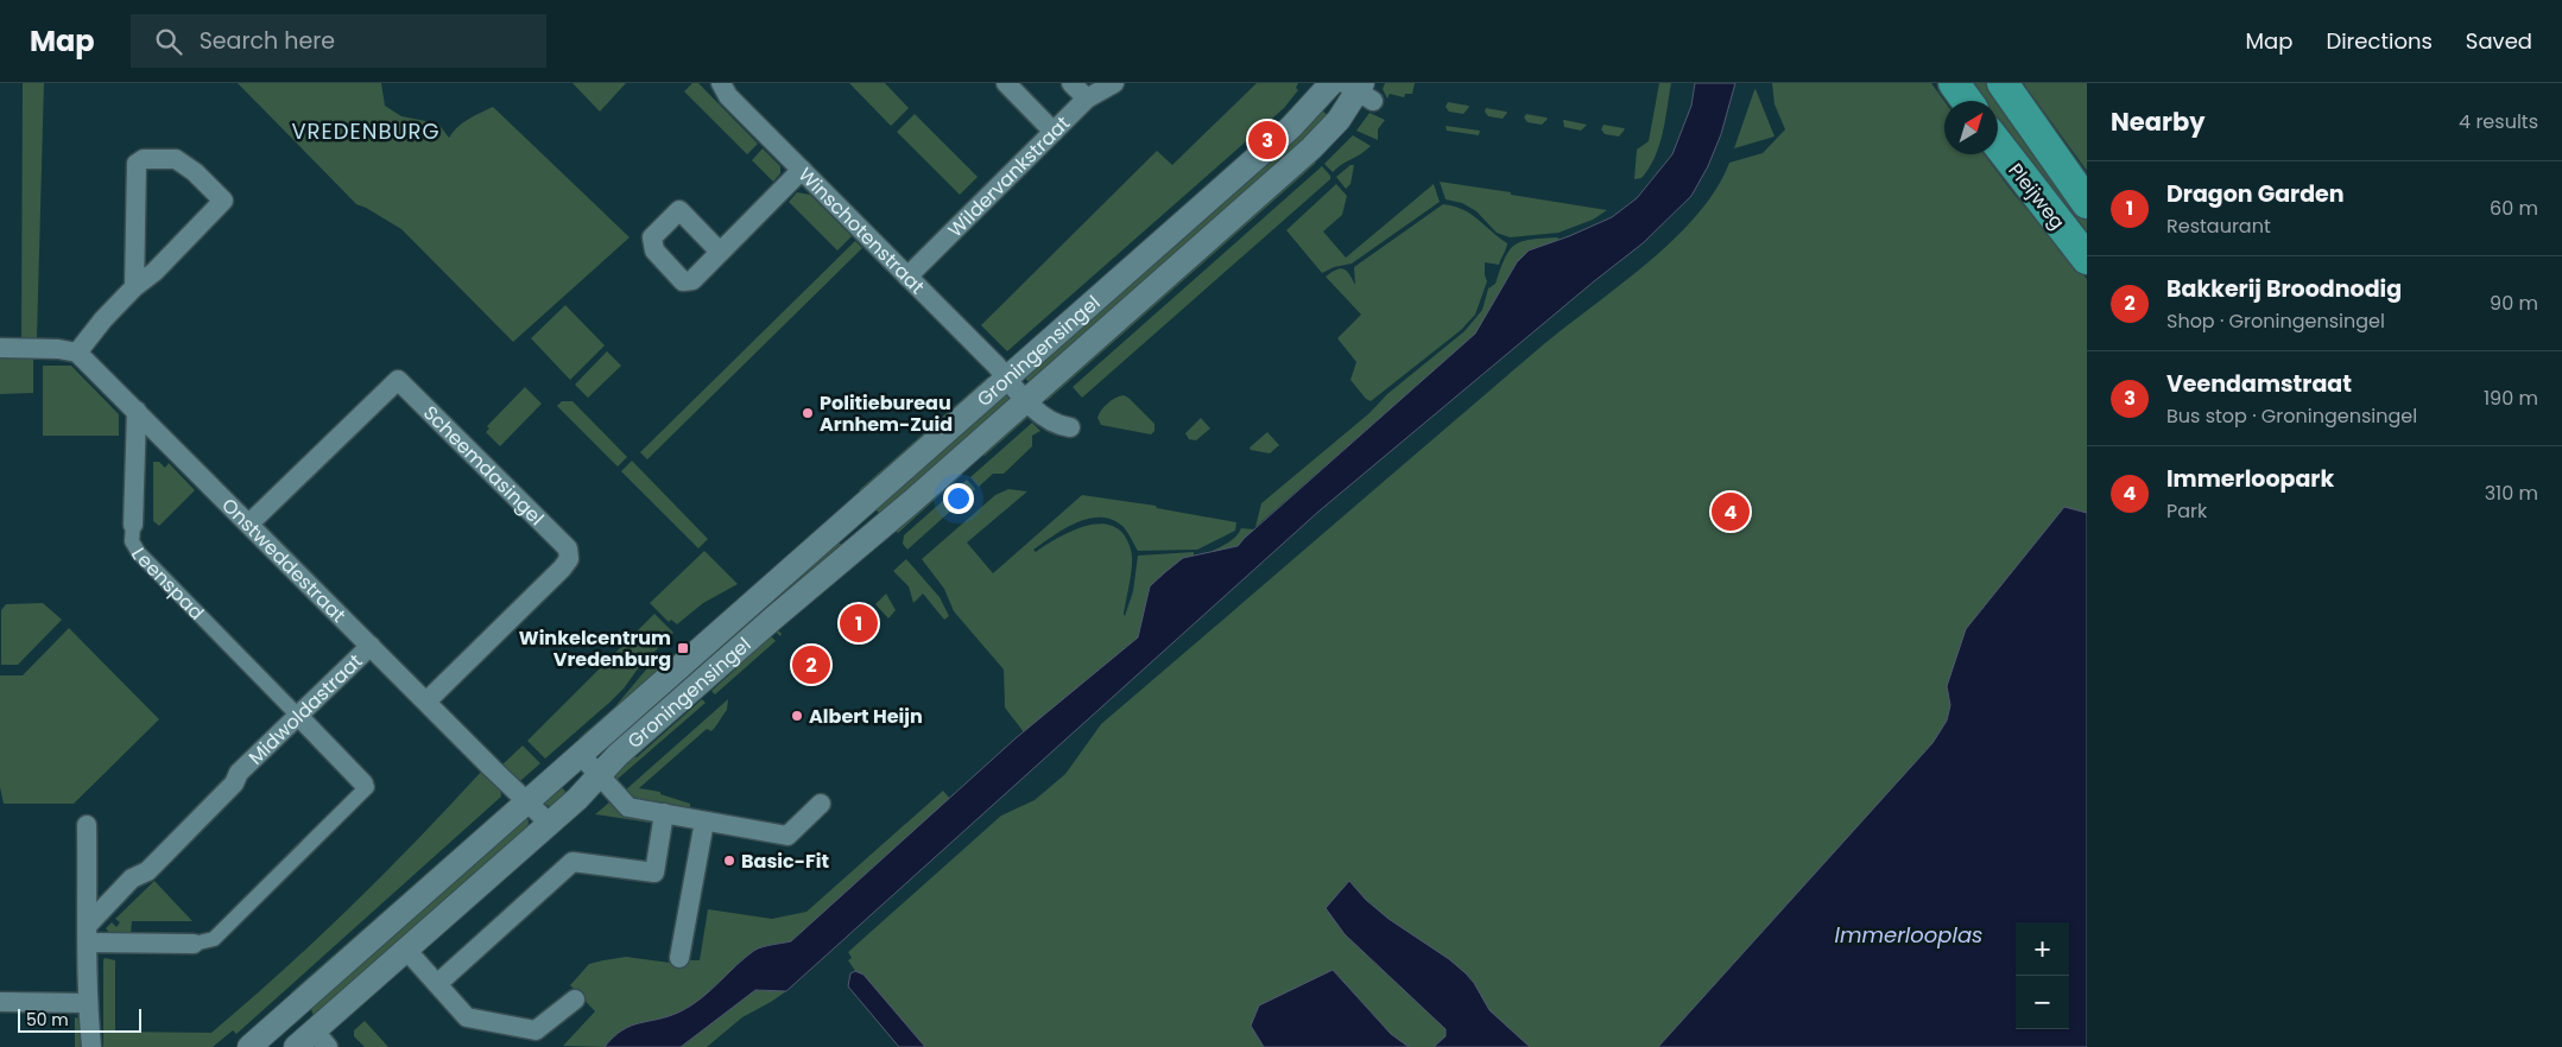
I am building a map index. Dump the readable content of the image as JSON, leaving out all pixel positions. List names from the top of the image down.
{
  "streets": {
    "highway": ["Pleijweg"],
    "street": [
      "Wildervankstraat",
      "Winschotenstraat",
      "Groningensingel",
      "Scheemdasingel",
      "Onstweddestraat",
      "Leenspad",
      "Midwoldastraat"
    ]
  },
  "crossings": [
    ["Wildervankstraat", "Winschotenstraat"],
    ["Winschotenstraat", "Groningensingel"],
    ["Groningensingel", "Onstweddestraat"],
    ["Scheemdasingel", "Onstweddestraat"],
    ["Onstweddestraat", "Leenspad"],
    ["Onstweddestraat", "Midwoldastraat"],
    ["Leenspad", "Midwoldastraat"]
  ],
  "districts": ["VREDENBURG"],
  "water": ["Immerlooplas"],
  "places": {
    "other": ["Politiebureau Arnhem-Zuid", "Albert Heijn", "Basic-Fit"],
    "transit": ["Winkelcentrum Vredenburg"]
  },
  "scale_bar": "50 m",
  "north": "top right",
  "page": {
    "header": "Map",
    "search": "Search here",
    "nav": ["Map", "Directions", "Saved"],
    "heading": ["Nearby", "4 results"],
    "pins": [
      "3",
      "4",
      "1",
      "2"
    ],
    "list": [
      {
        "mark": "1",
        "name": "Dragon Garden",
        "note": "Restaurant",
        "value": "60 m"
      },
      {
        "mark": "2",
        "name": "Bakkerij Broodnodig",
        "note": "Shop · Groningensingel",
        "value": "90 m"
      },
      {
        "mark": "3",
        "name": "Veendamstraat",
        "note": "Bus stop · Groningensingel",
        "value": "190 m"
      },
      {
        "mark": "4",
        "name": "Immerloopark",
        "note": "Park",
        "value": "310 m"
      }
    ],
    "map_buttons": ["+", "−"],
    "scale": "50 m"
  }
}
